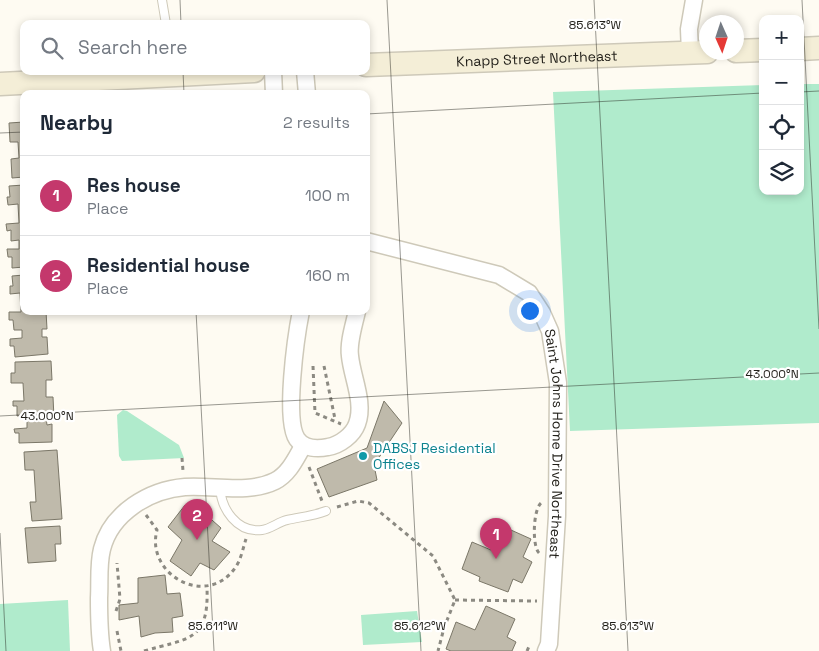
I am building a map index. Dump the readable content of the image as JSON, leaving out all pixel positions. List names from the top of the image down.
{
  "streets": {
    "main road": ["Knapp Street Northeast"],
    "street": ["Saint Johns Home Drive Northeast"]
  },
  "places": ["DABSJ Residential Offices"],
  "north": "bottom",
  "page": {
    "map_buttons": ["+", "−"],
    "search": "Search here",
    "heading": ["Nearby", "2 results"],
    "list": [
      {
        "mark": "1",
        "name": "Res house",
        "note": "Place",
        "value": "100 m"
      },
      {
        "mark": "2",
        "name": "Residential house",
        "note": "Place",
        "value": "160 m"
      }
    ],
    "pins": ["2", "1"]
  },
  "coordinates": [
    "85.613°W",
    "43.000°N",
    "85.611°W",
    "85.612°W"
  ]
}
